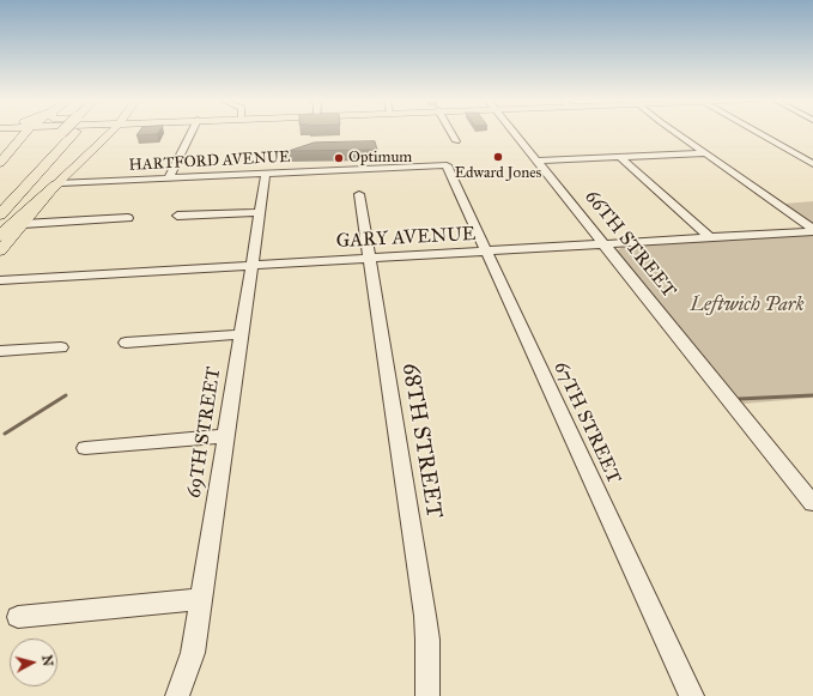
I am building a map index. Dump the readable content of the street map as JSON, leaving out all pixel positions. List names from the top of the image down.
{
  "streets": {
    "street": [
      "HARTFORD AVENUE",
      "GARY AVENUE",
      "66TH STREET",
      "67TH STREET",
      "69TH STREET",
      "68TH STREET"
    ]
  },
  "crossings": [
    ["HARTFORD AVENUE", "67TH STREET"],
    ["HARTFORD AVENUE", "69TH STREET"],
    ["GARY AVENUE", "66TH STREET"],
    ["GARY AVENUE", "67TH STREET"],
    ["GARY AVENUE", "69TH STREET"],
    ["GARY AVENUE", "68TH STREET"]
  ],
  "parks": ["Leftwich Park"],
  "places": ["Edward Jones", "Optimum"],
  "north": "right"
}
